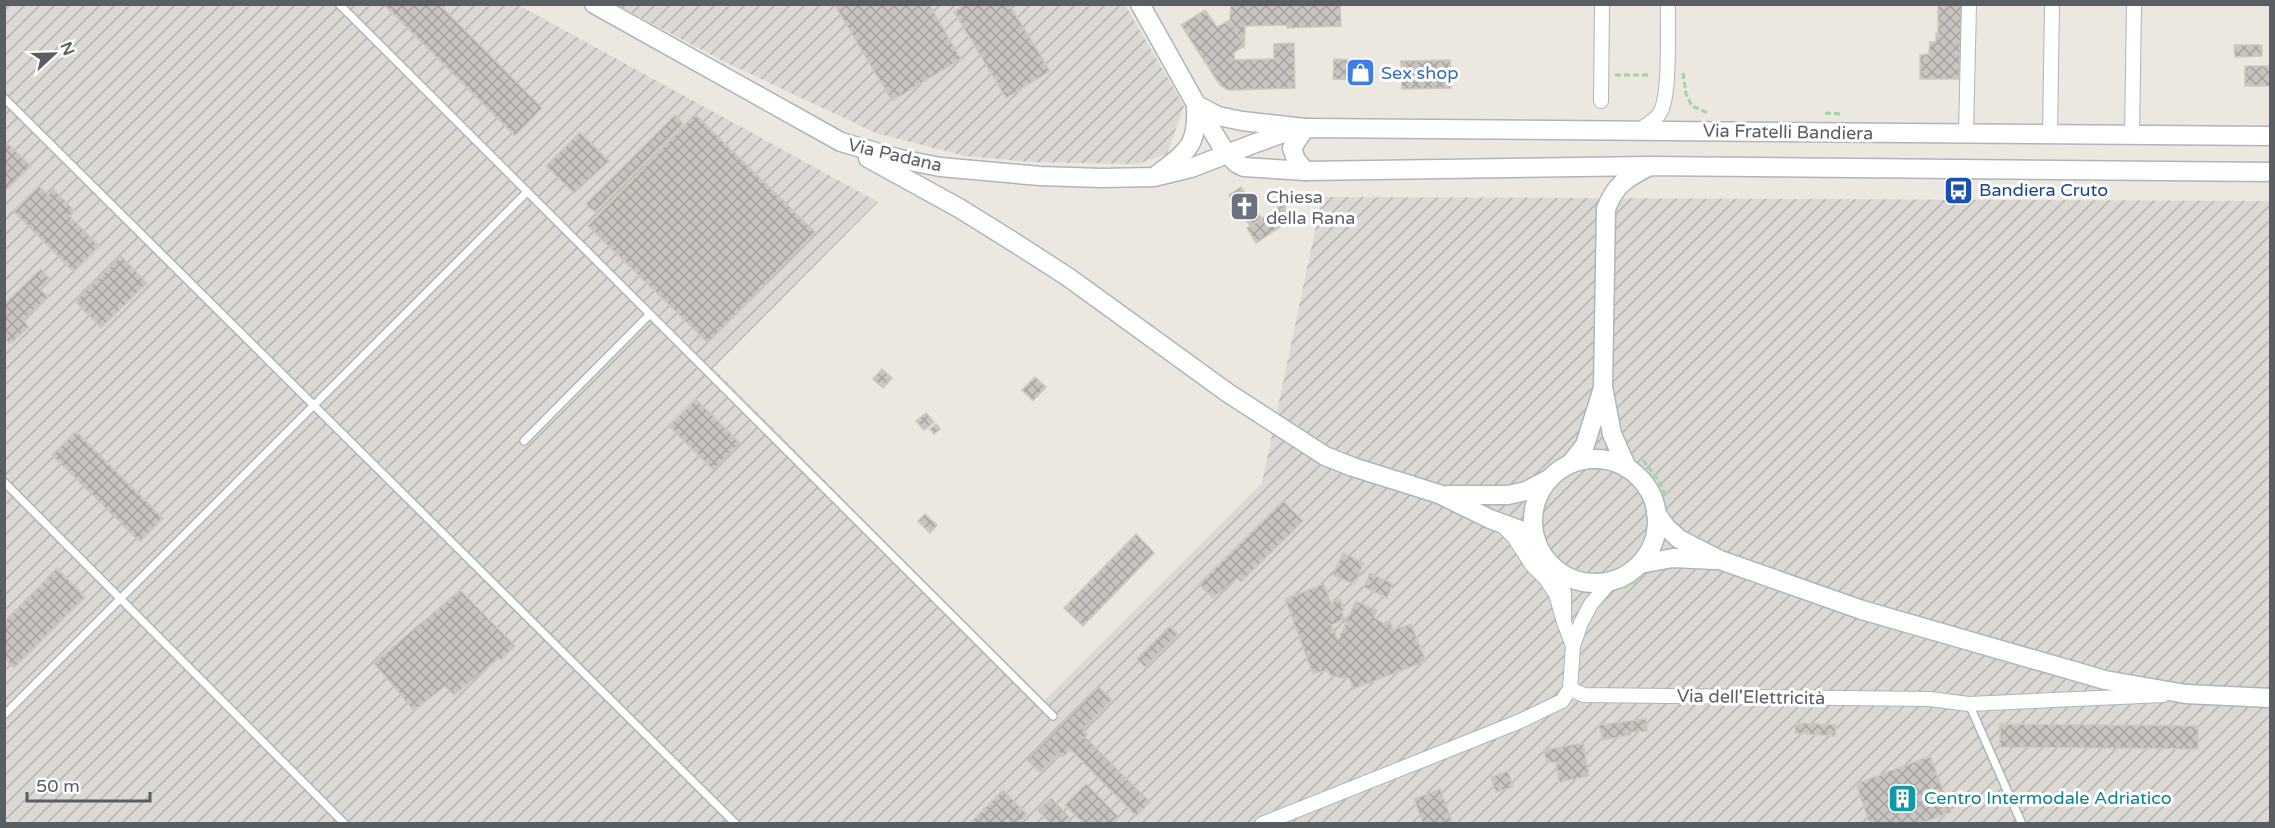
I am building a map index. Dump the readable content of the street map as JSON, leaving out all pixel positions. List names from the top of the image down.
{
  "streets": {
    "main road": ["Via Fratelli Bandiera", "Via Padana", "Via dell'Elettricità"]
  },
  "crossings": [
    ["Via Fratelli Bandiera", "Via Padana"]
  ],
  "places": {
    "shop": ["Sex shop"],
    "bus stop": ["Bandiera Cruto"],
    "church": ["Chiesa della Rana"],
    "building": ["Centro Intermodale Adriatico"]
  },
  "scale_bar": "50 m",
  "north": "right"
}
